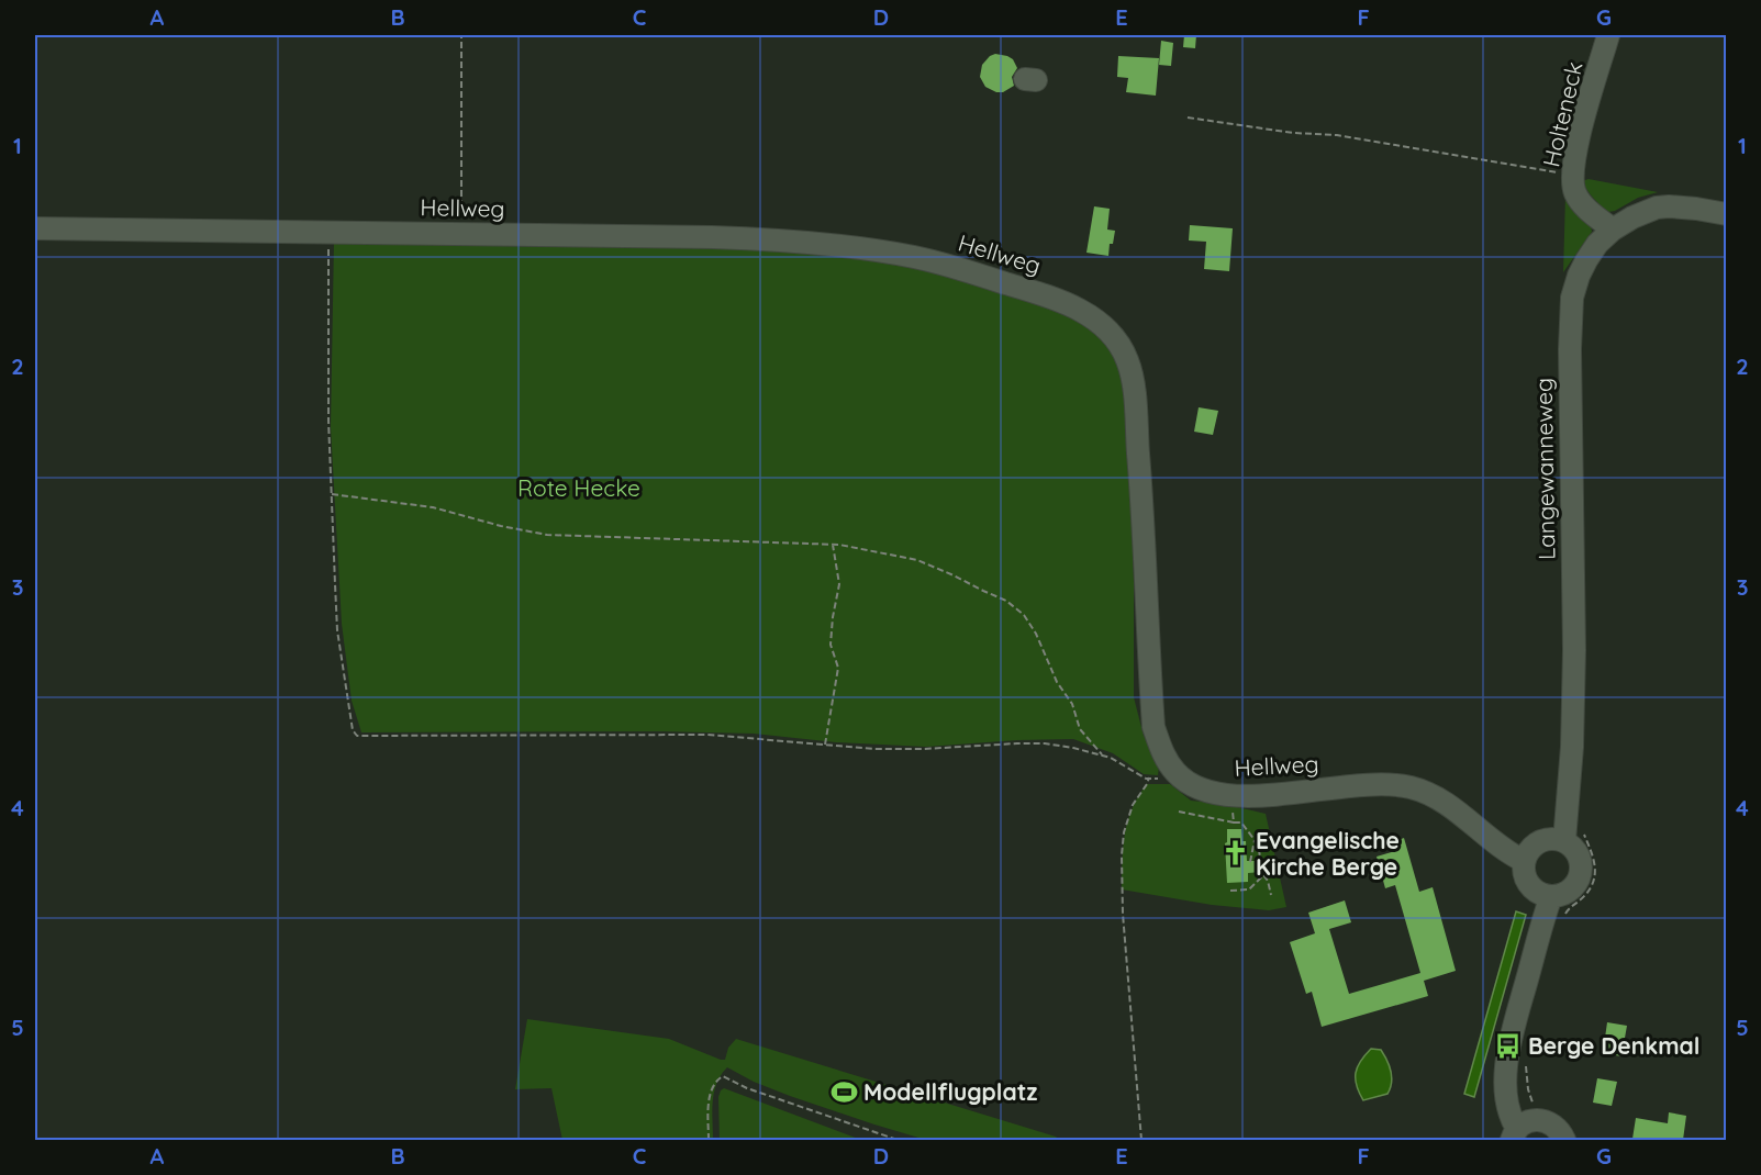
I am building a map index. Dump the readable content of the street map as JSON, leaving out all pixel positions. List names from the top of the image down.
{
  "streets": {
    "street": ["Holteneck", "Hellweg", "Langewanneweg"]
  },
  "crossings": [
    ["Holteneck", "Langewanneweg"],
    ["Hellweg", "Langewanneweg"]
  ],
  "parks": ["Rote Hecke"],
  "places": {
    "church": ["Evangelische Kirche Berge"],
    "bus stop": ["Berge Denkmal"],
    "sports": ["Modellflugplatz"]
  },
  "grid": {
    "columns": [
      "A",
      "B",
      "C",
      "D",
      "E",
      "F",
      "G"
    ],
    "rows": [
      "1",
      "2",
      "3",
      "4",
      "5"
    ]
  }
}
